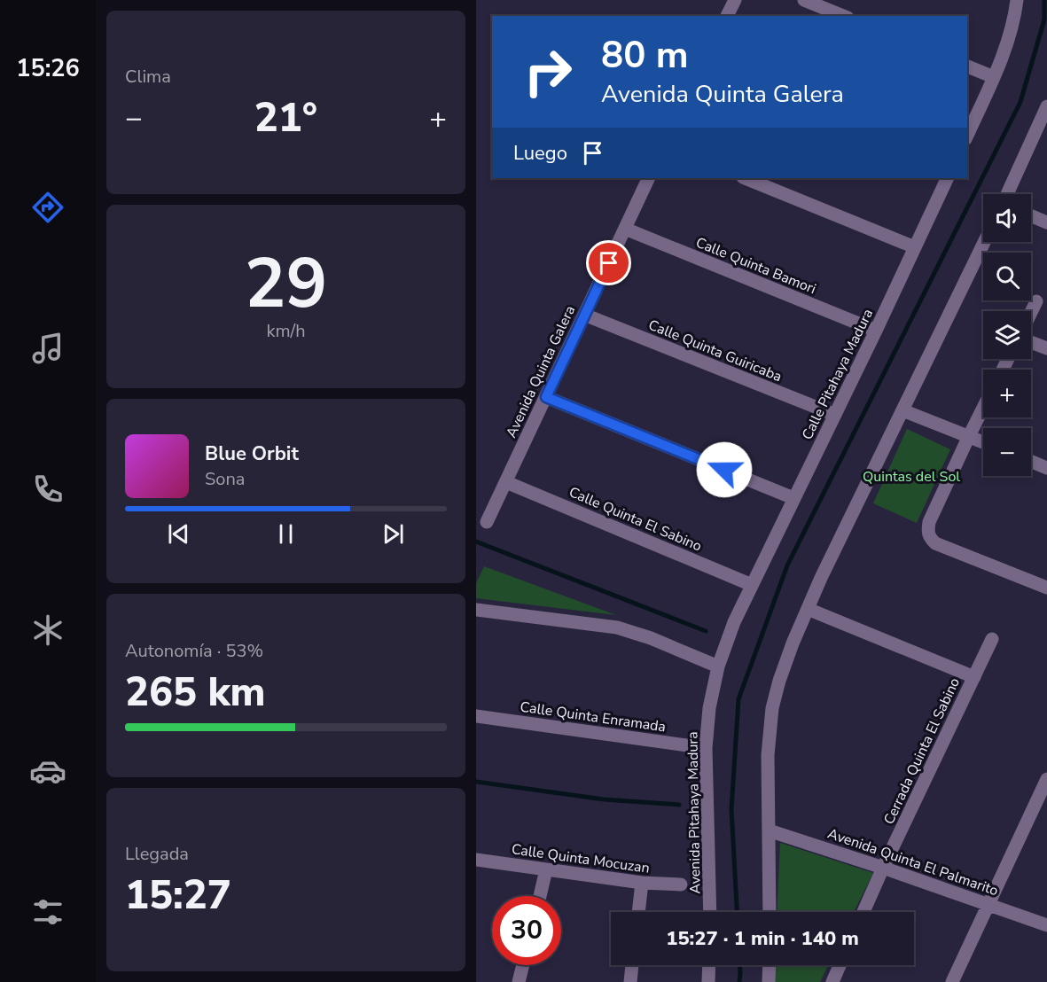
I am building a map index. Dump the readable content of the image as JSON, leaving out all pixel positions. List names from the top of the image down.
{
  "streets": {
    "street": [
      "Calle Quinta Bamori",
      "Calle Quinta Guiricaba",
      "Avenida Quinta Galera",
      "Calle Pitahaya Madura",
      "Calle Quinta El Sabino",
      "Calle Quinta Enramada",
      "Cerrada Quinta El Sabino",
      "Avenida Pitahaya Madura",
      "Calle Quinta Mocuzan",
      "Avenida Quinta El Palmarito"
    ]
  },
  "crossings": [
    ["Calle Quinta Bamori", "Avenida Quinta Galera"],
    ["Calle Quinta Bamori", "Calle Pitahaya Madura"],
    ["Calle Quinta Guiricaba", "Avenida Quinta Galera"],
    ["Calle Quinta Guiricaba", "Calle Pitahaya Madura"],
    ["Avenida Quinta Galera", "Calle Quinta El Sabino"],
    ["Calle Pitahaya Madura", "Calle Quinta El Sabino"],
    ["Calle Pitahaya Madura", "Avenida Pitahaya Madura"],
    ["Calle Quinta El Sabino", "Avenida Pitahaya Madura"],
    ["Calle Quinta Enramada", "Avenida Pitahaya Madura"],
    ["Cerrada Quinta El Sabino", "Avenida Quinta El Palmarito"]
  ],
  "parks": ["Quintas del Sol"],
  "page": {
    "tabs": "15:26",
    "tile": [
      "Clima",
      ["29", "km/h"],
      ["Autonomía · 53%", "265 km"],
      ["Llegada", "15:27"]
    ],
    "turn": ["80 m", "Avenida Quinta Galera"],
    "heat": ["−", "21°", "+"],
    "then": "Luego",
    "map_buttons": ["+", "−"],
    "song": ["Blue Orbit", "Sona"],
    "limit": "30",
    "trip": "15:27 · 1 min · 140 m"
  }
}
